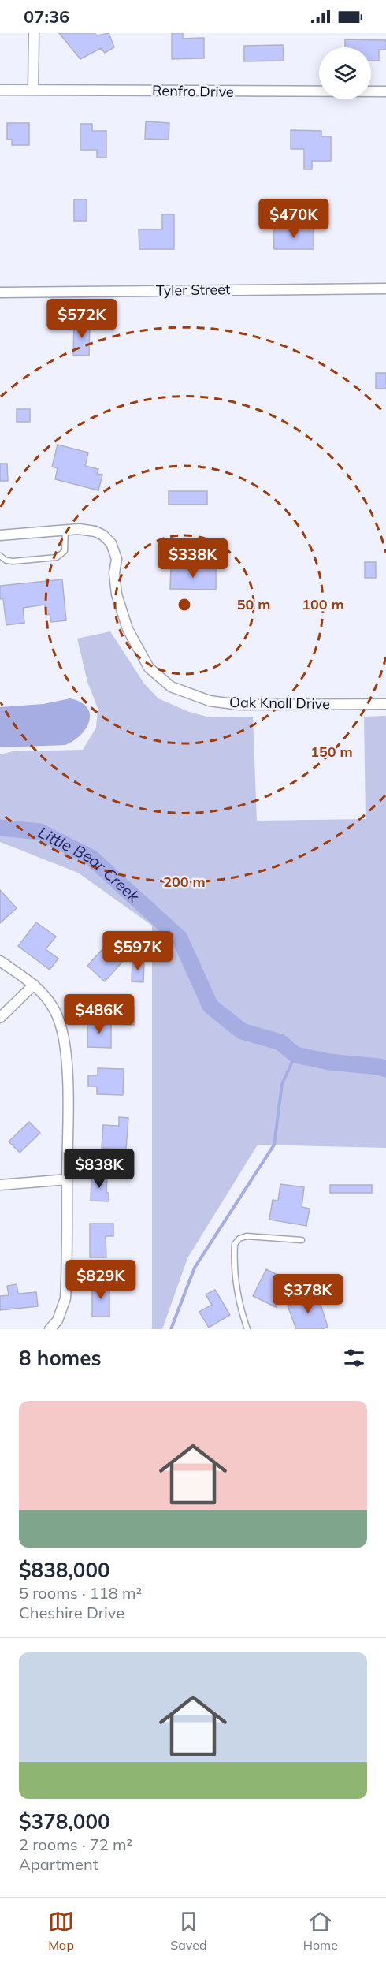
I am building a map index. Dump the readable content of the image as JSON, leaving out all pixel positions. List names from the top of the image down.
{
  "streets": {
    "street": ["Renfro Drive", "Tyler Street", "Oak Knoll Drive"]
  },
  "water": ["Little Bear Creek"],
  "page": {
    "status": "07:36",
    "price": [
      "$470K",
      "$572K",
      "$338K",
      "$597K",
      "$486K",
      "$838K",
      "$829K",
      "$378K"
    ],
    "heading": "8 homes",
    "list": [
      {
        "name": "$838,000",
        "note": "5 rooms · 118 m² · Cheshire Drive"
      },
      {
        "name": "$378,000",
        "note": "2 rooms · 72 m² · Apartment"
      }
    ],
    "tabs": ["Map", "Saved", "Home"]
  },
  "rings": [
    "50 m",
    "100 m",
    "150 m",
    "200 m"
  ]
}
